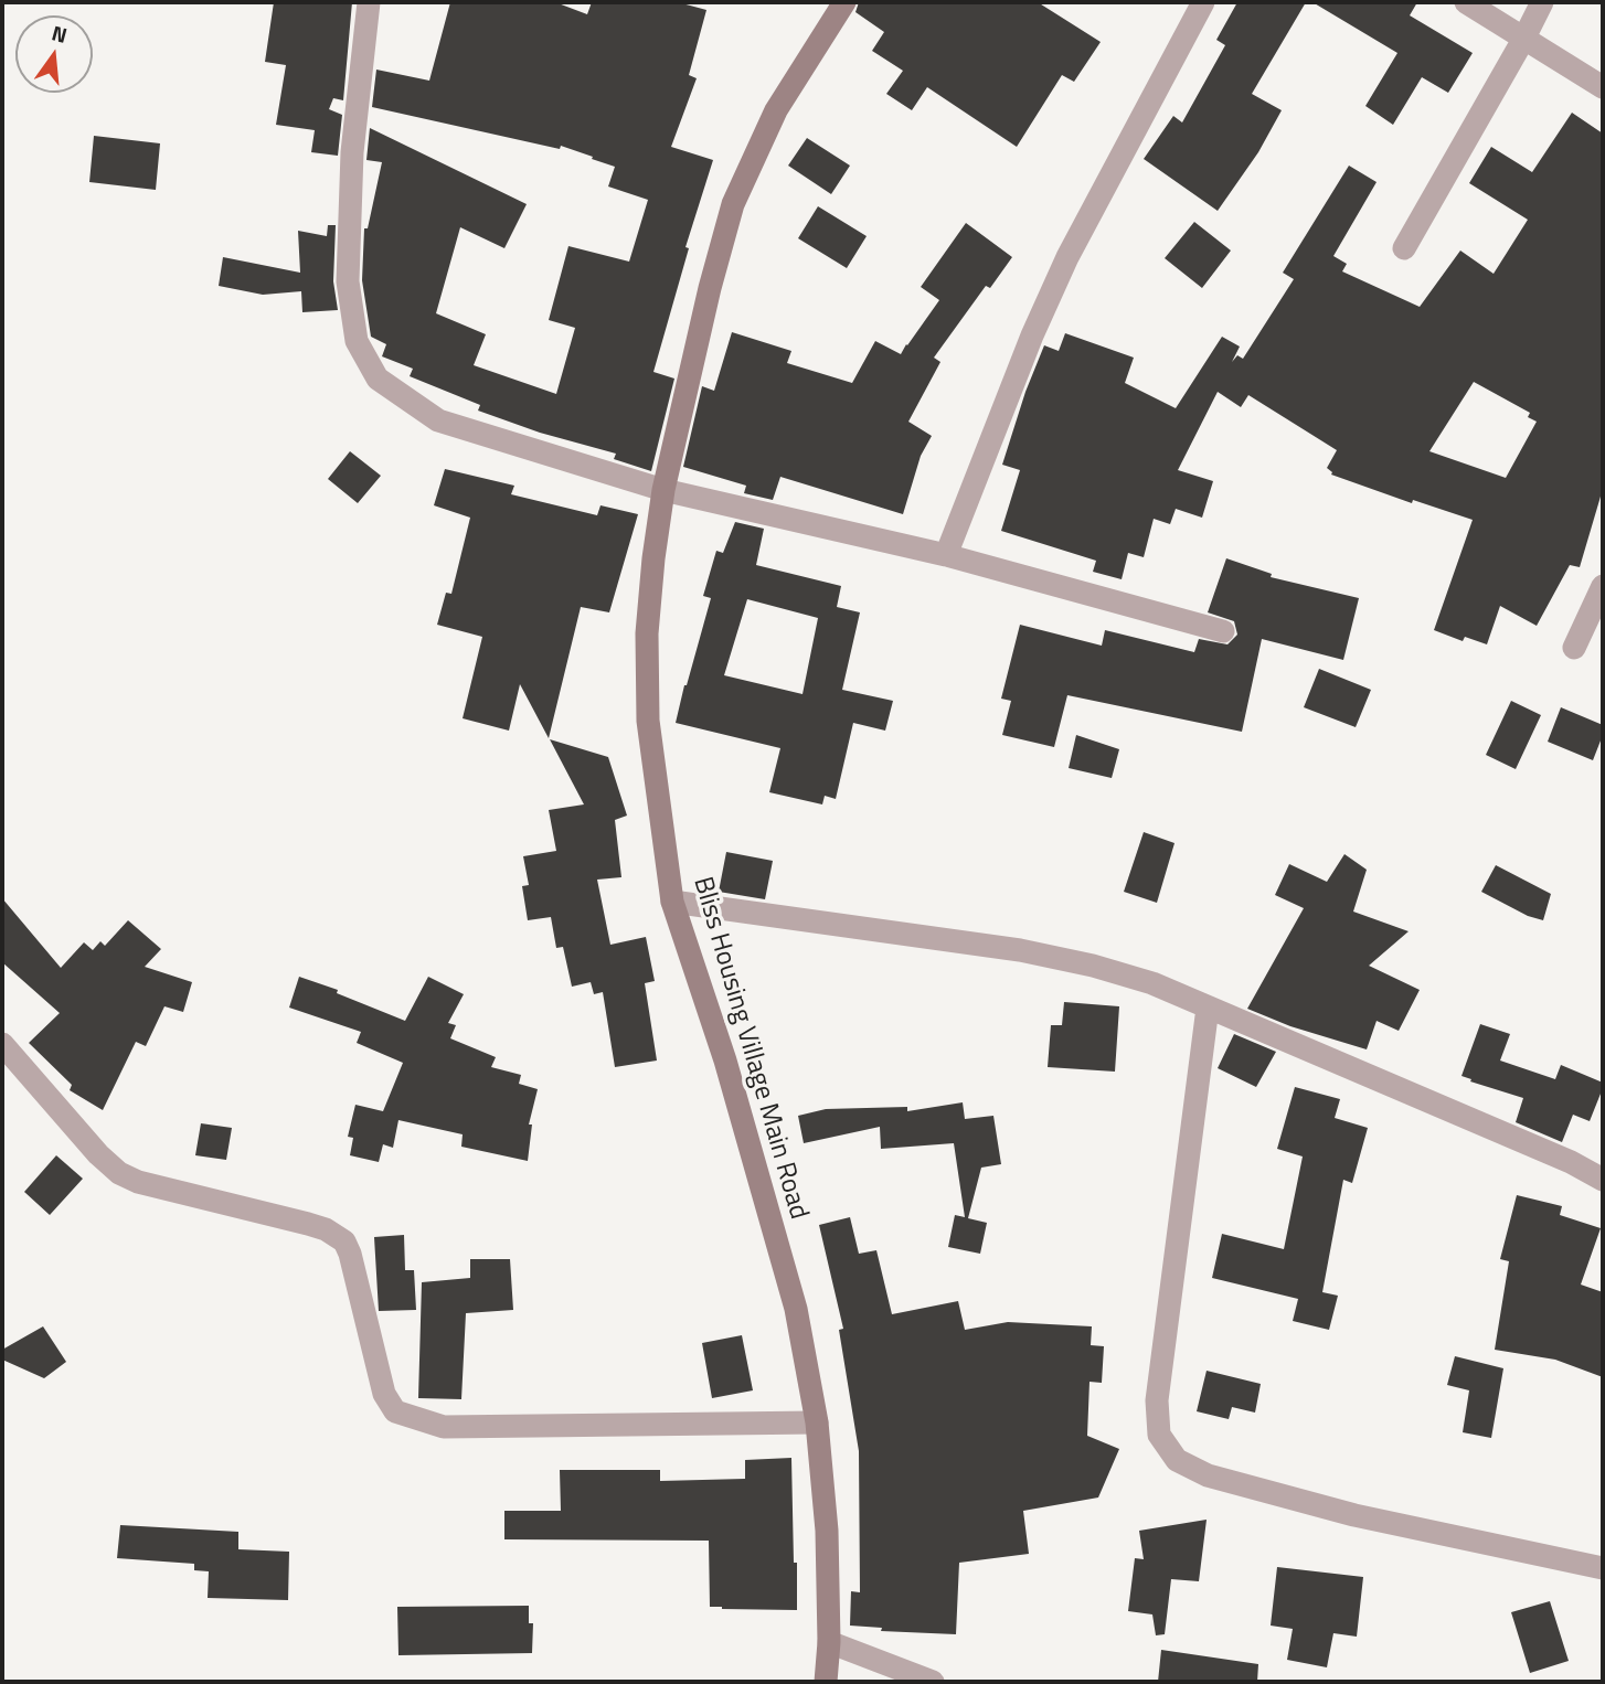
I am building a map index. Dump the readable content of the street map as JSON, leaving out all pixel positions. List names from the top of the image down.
{
  "streets": {
    "street": ["Bliss Housing Village Main Road"]
  },
  "north": "top"
}
